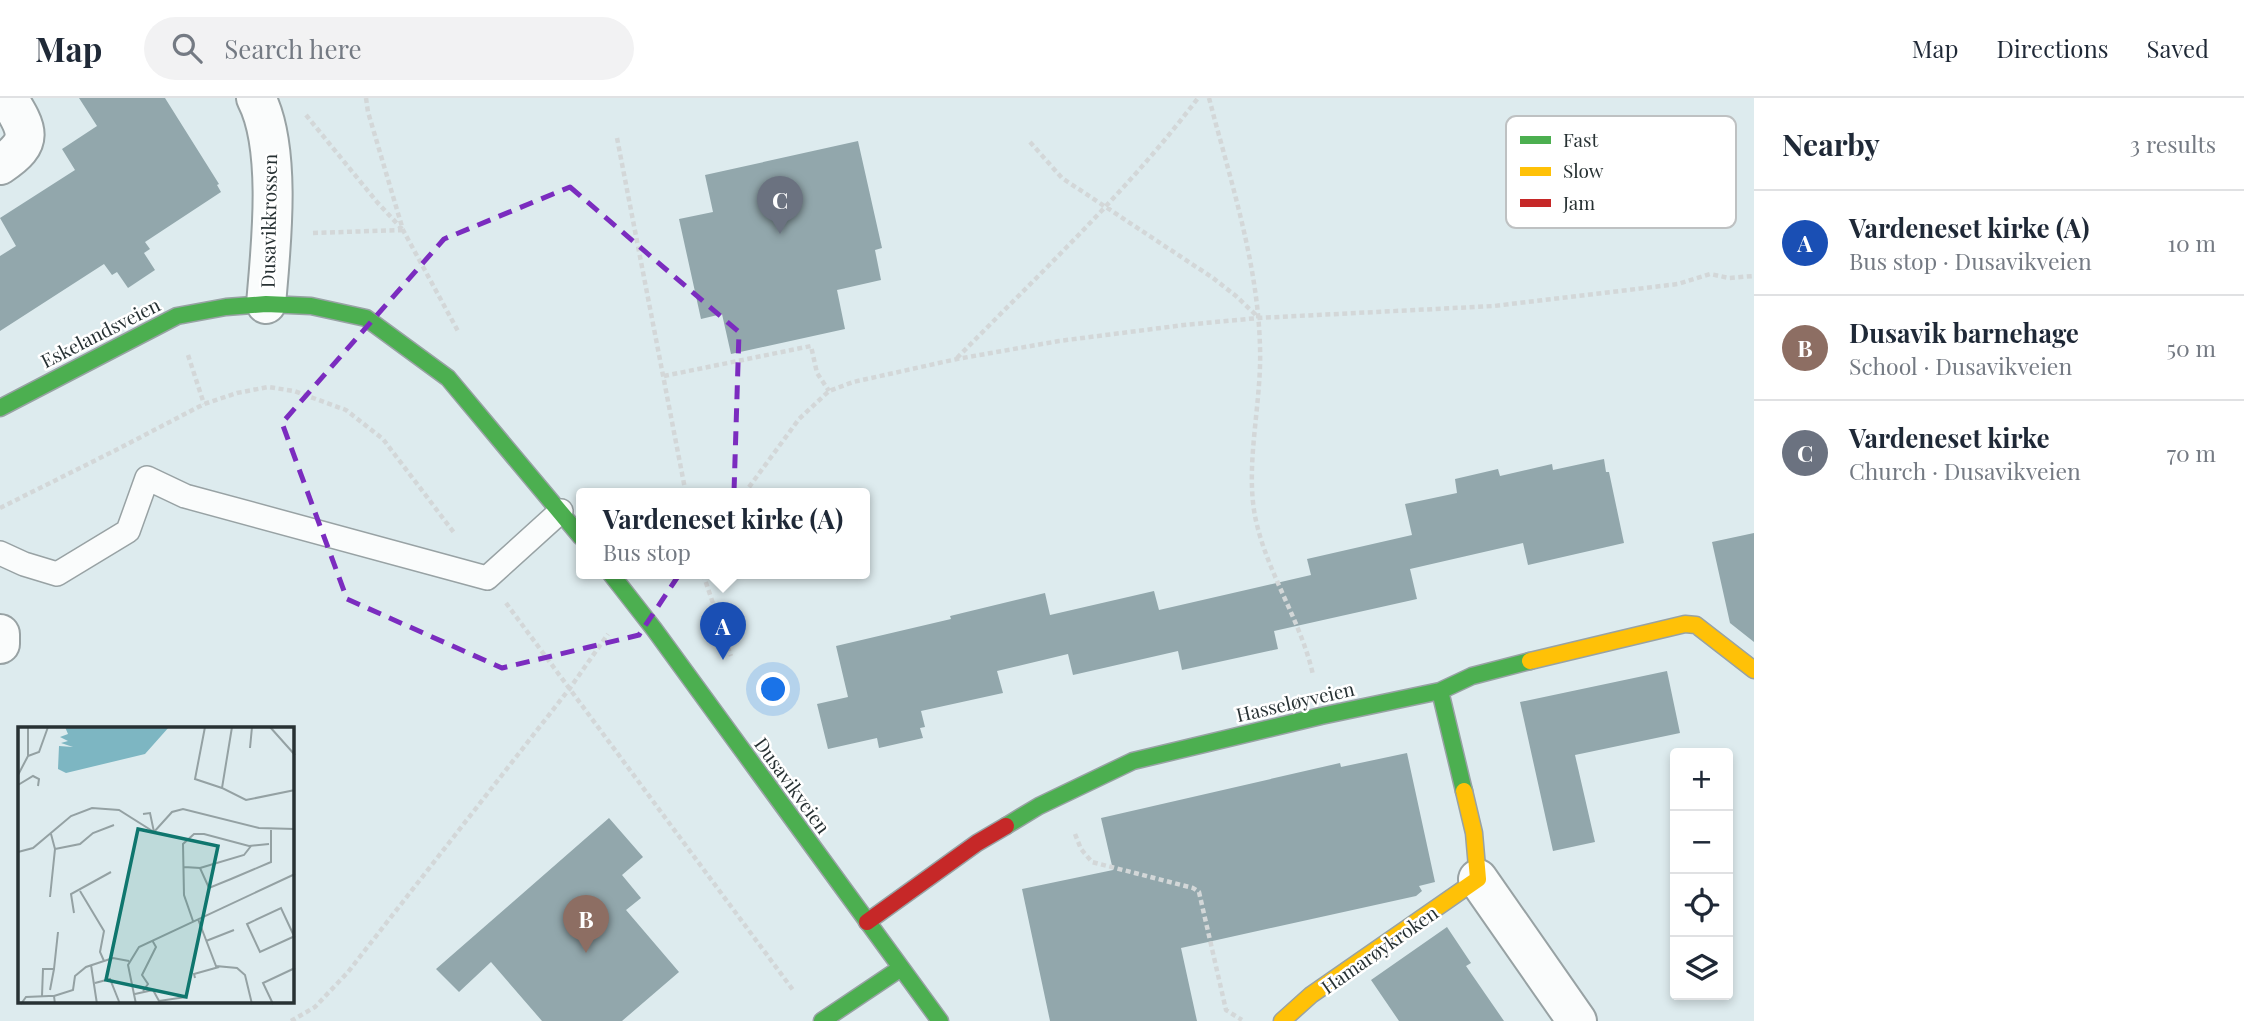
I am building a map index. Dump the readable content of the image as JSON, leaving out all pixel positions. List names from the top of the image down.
{
  "streets": {
    "street": [
      "Dusavikkrossen",
      "Eskelandsveien",
      "Hasseløyveien",
      "Dusavikveien",
      "Hamarøykroken"
    ]
  },
  "crossings": [
    ["Dusavikkrossen", "Eskelandsveien"],
    ["Hasseløyveien", "Dusavikveien"]
  ],
  "legend": ["Fast", "Slow", "Jam"],
  "page": {
    "header": "Map",
    "search": "Search here",
    "nav": ["Map", "Directions", "Saved"],
    "heading": ["Nearby", "3 results"],
    "pins": ["C", "A", "B"],
    "list": [
      {
        "mark": "A",
        "name": "Vardeneset kirke (A)",
        "note": "Bus stop · Dusavikveien",
        "value": "10 m"
      },
      {
        "mark": "B",
        "name": "Dusavik barnehage",
        "note": "School · Dusavikveien",
        "value": "50 m"
      },
      {
        "mark": "C",
        "name": "Vardeneset kirke",
        "note": "Church · Dusavikveien",
        "value": "70 m"
      }
    ],
    "popup": ["Vardeneset kirke (A)", "Bus stop"],
    "map_buttons": ["+", "−"]
  }
}
